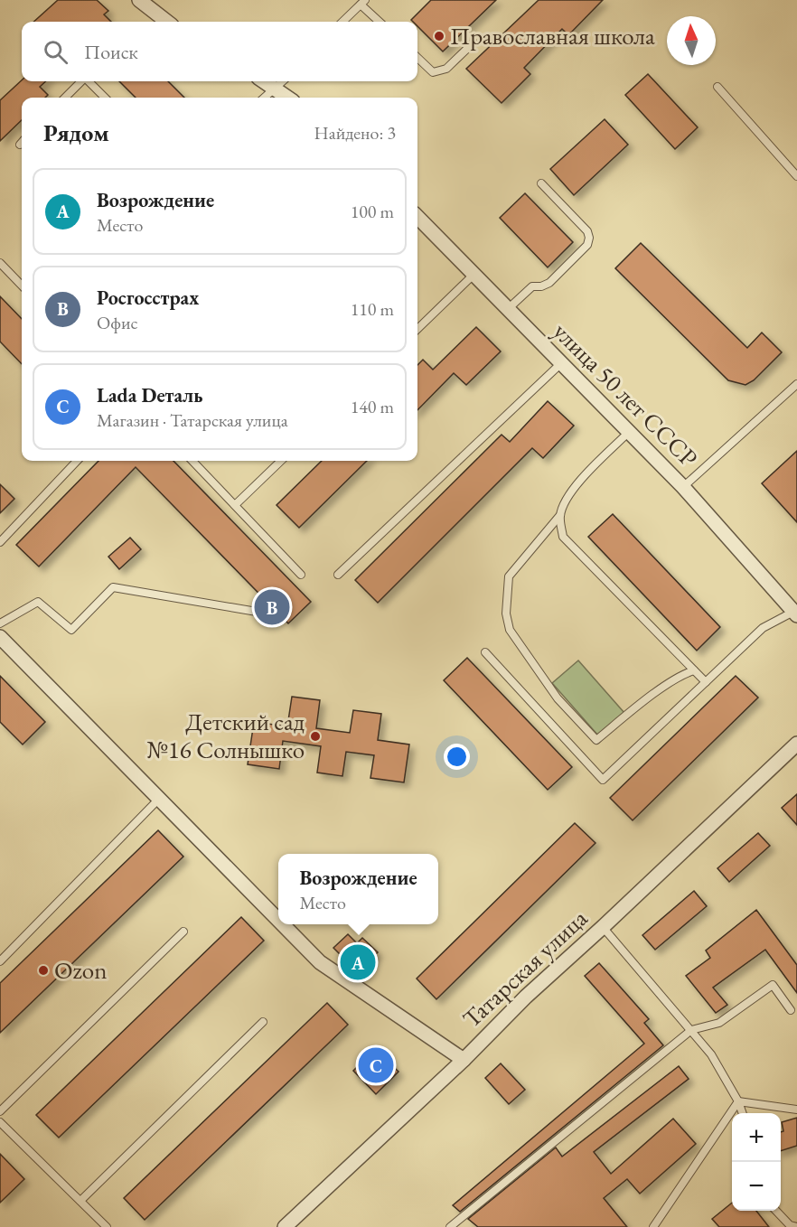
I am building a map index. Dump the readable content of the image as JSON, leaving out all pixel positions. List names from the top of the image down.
{
  "streets": {
    "street": ["улица 50 лет СССР", "Татарская улица"]
  },
  "places": ["Православная школа", "Детский сад №16 Солнышко", "Ozon"],
  "north": "top",
  "page": {
    "search": "Поиск",
    "heading": ["Рядом", "Найдено: 3"],
    "list": [
      {
        "mark": "A",
        "name": "Возрождение",
        "note": "Место",
        "value": "100 m"
      },
      {
        "mark": "B",
        "name": "Росгосстрах",
        "note": "Офис",
        "value": "110 m"
      },
      {
        "mark": "C",
        "name": "Lada Dеталь",
        "note": "Магазин · Татарская улица",
        "value": "140 m"
      }
    ],
    "pins": ["B", "A", "C"],
    "popup": ["Возрождение", "Место"],
    "map_buttons": ["+", "−"]
  }
}
